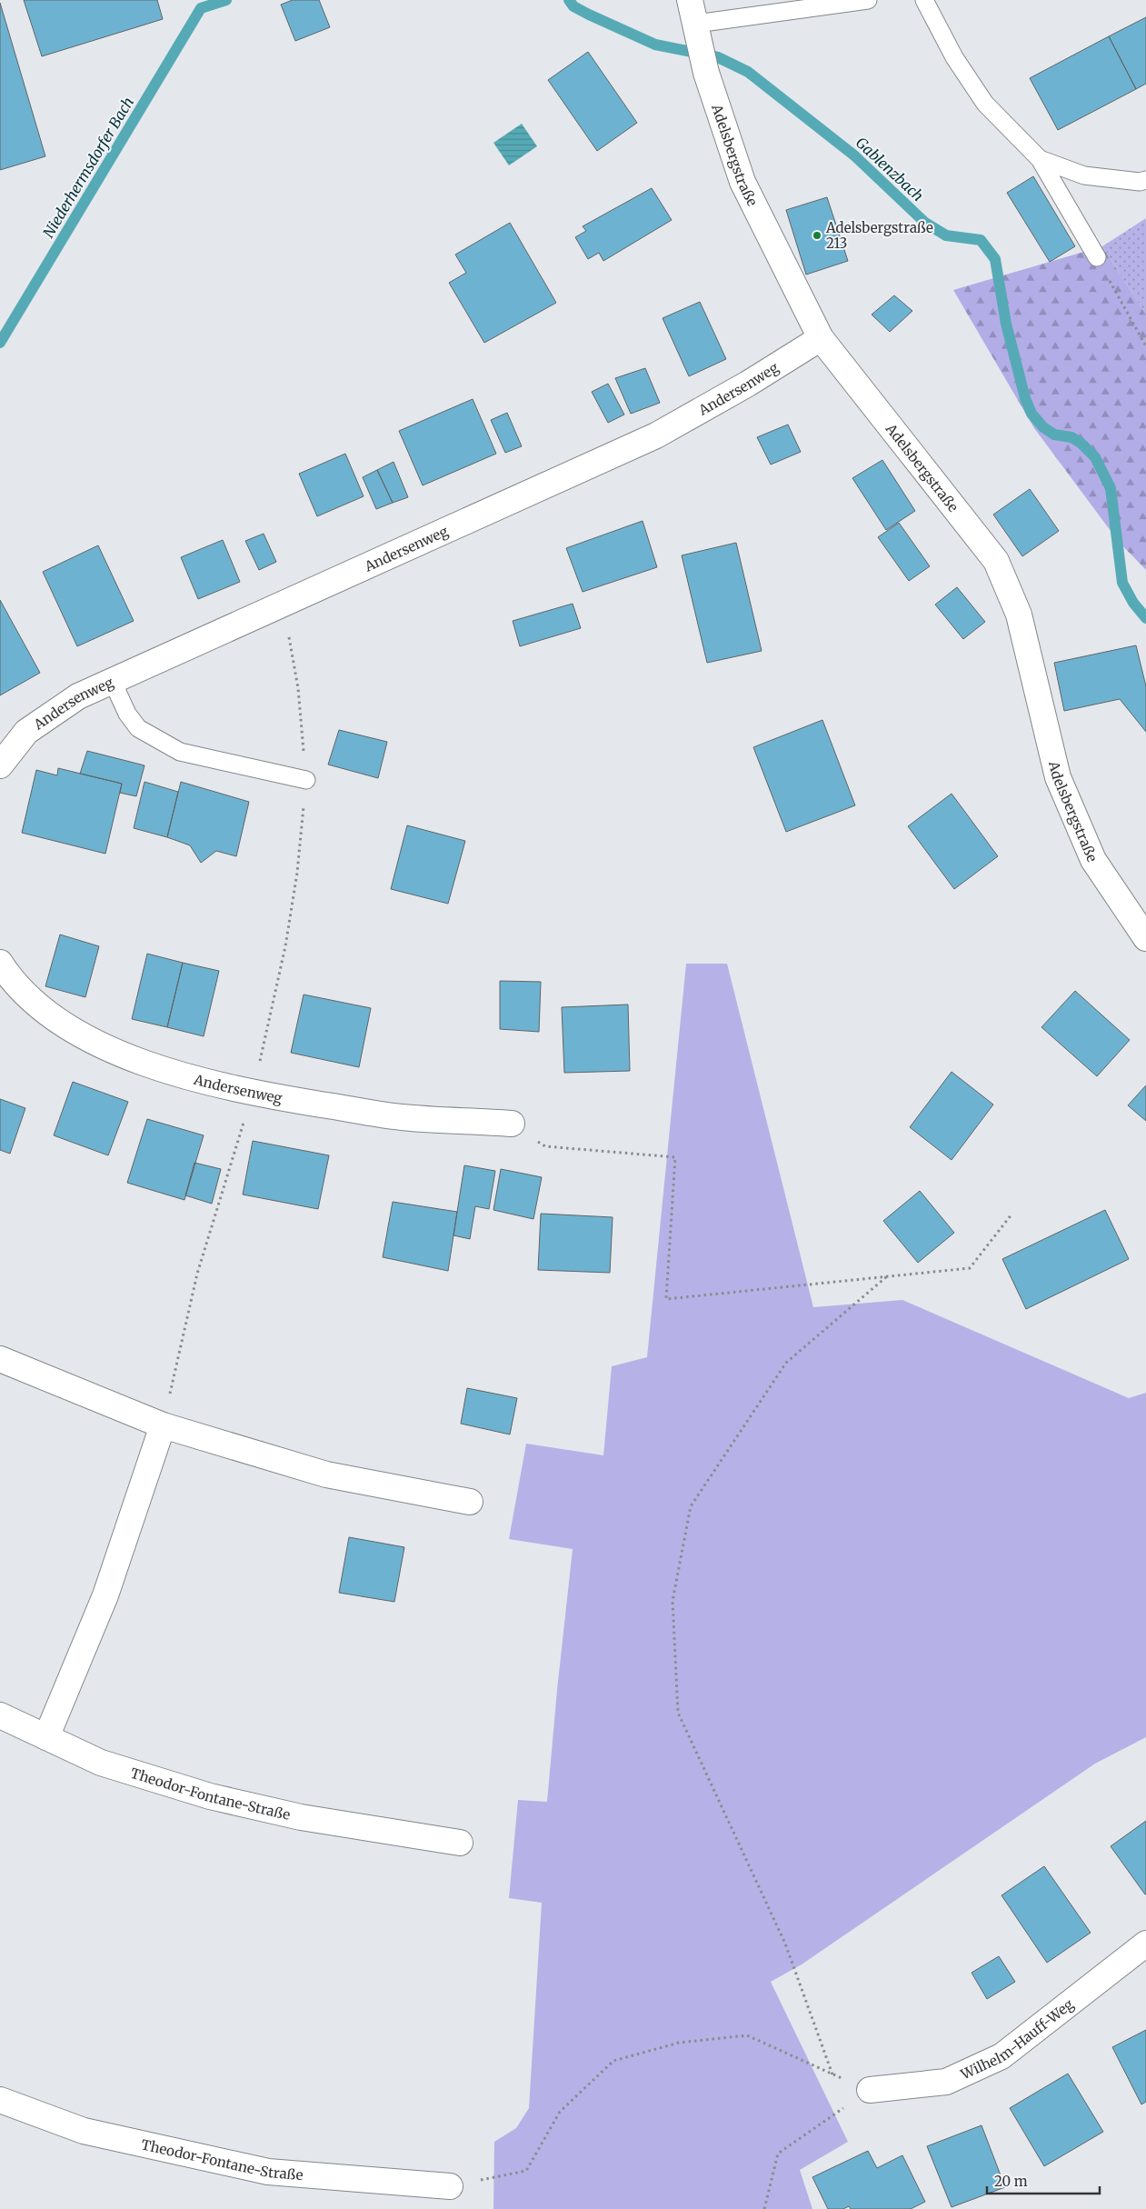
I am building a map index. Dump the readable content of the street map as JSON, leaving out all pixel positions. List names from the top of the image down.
{
  "streets": {
    "street": [
      "Adelsbergstraße",
      "Andersenweg",
      "Theodor-Fontane-Straße",
      "Wilhelm-Hauff-Weg"
    ]
  },
  "crossings": [
    ["Adelsbergstraße", "Andersenweg"]
  ],
  "water": ["Niederhermsdorfer Bach", "Gablenzbach"],
  "places": ["Adelsbergstraße 213"],
  "scale_bar": "20 m"
}
